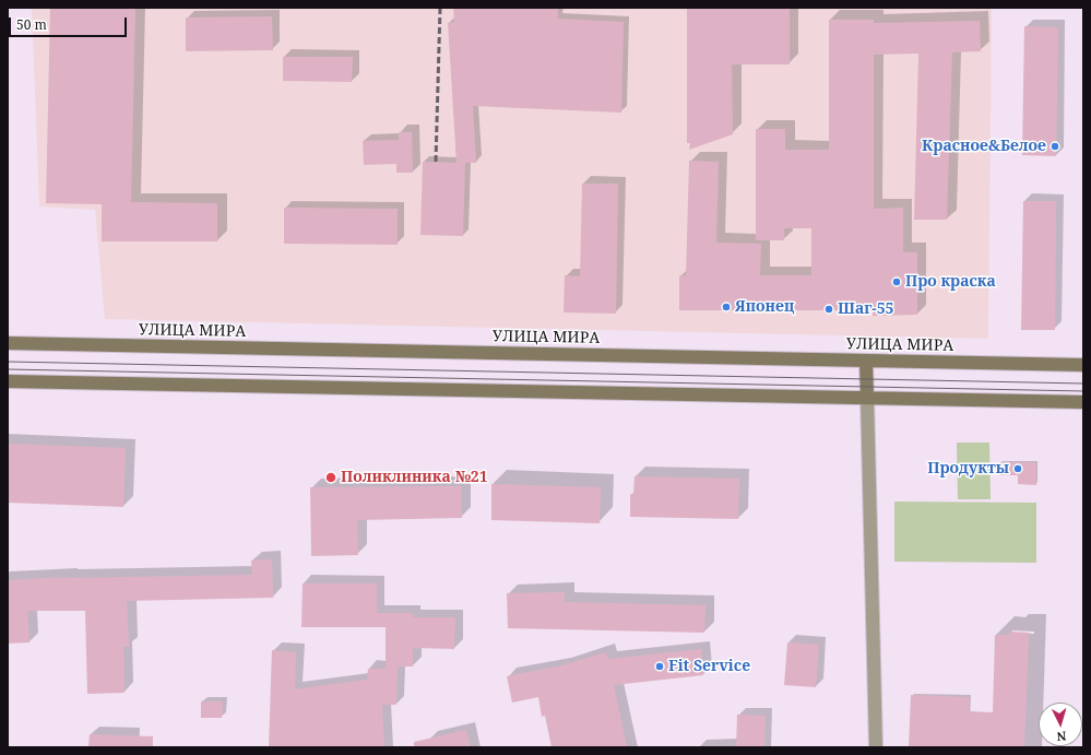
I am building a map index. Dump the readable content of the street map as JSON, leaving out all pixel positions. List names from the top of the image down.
{
  "streets": {
    "street": ["УЛИЦА МИРА"]
  },
  "places": [
    "Красное&Белое",
    "Про краска",
    "Японец",
    "Шаг-55",
    "Продукты",
    "Поликлиника №21",
    "Fit Service"
  ],
  "scale_bar": "50 m",
  "north": "bottom"
}
